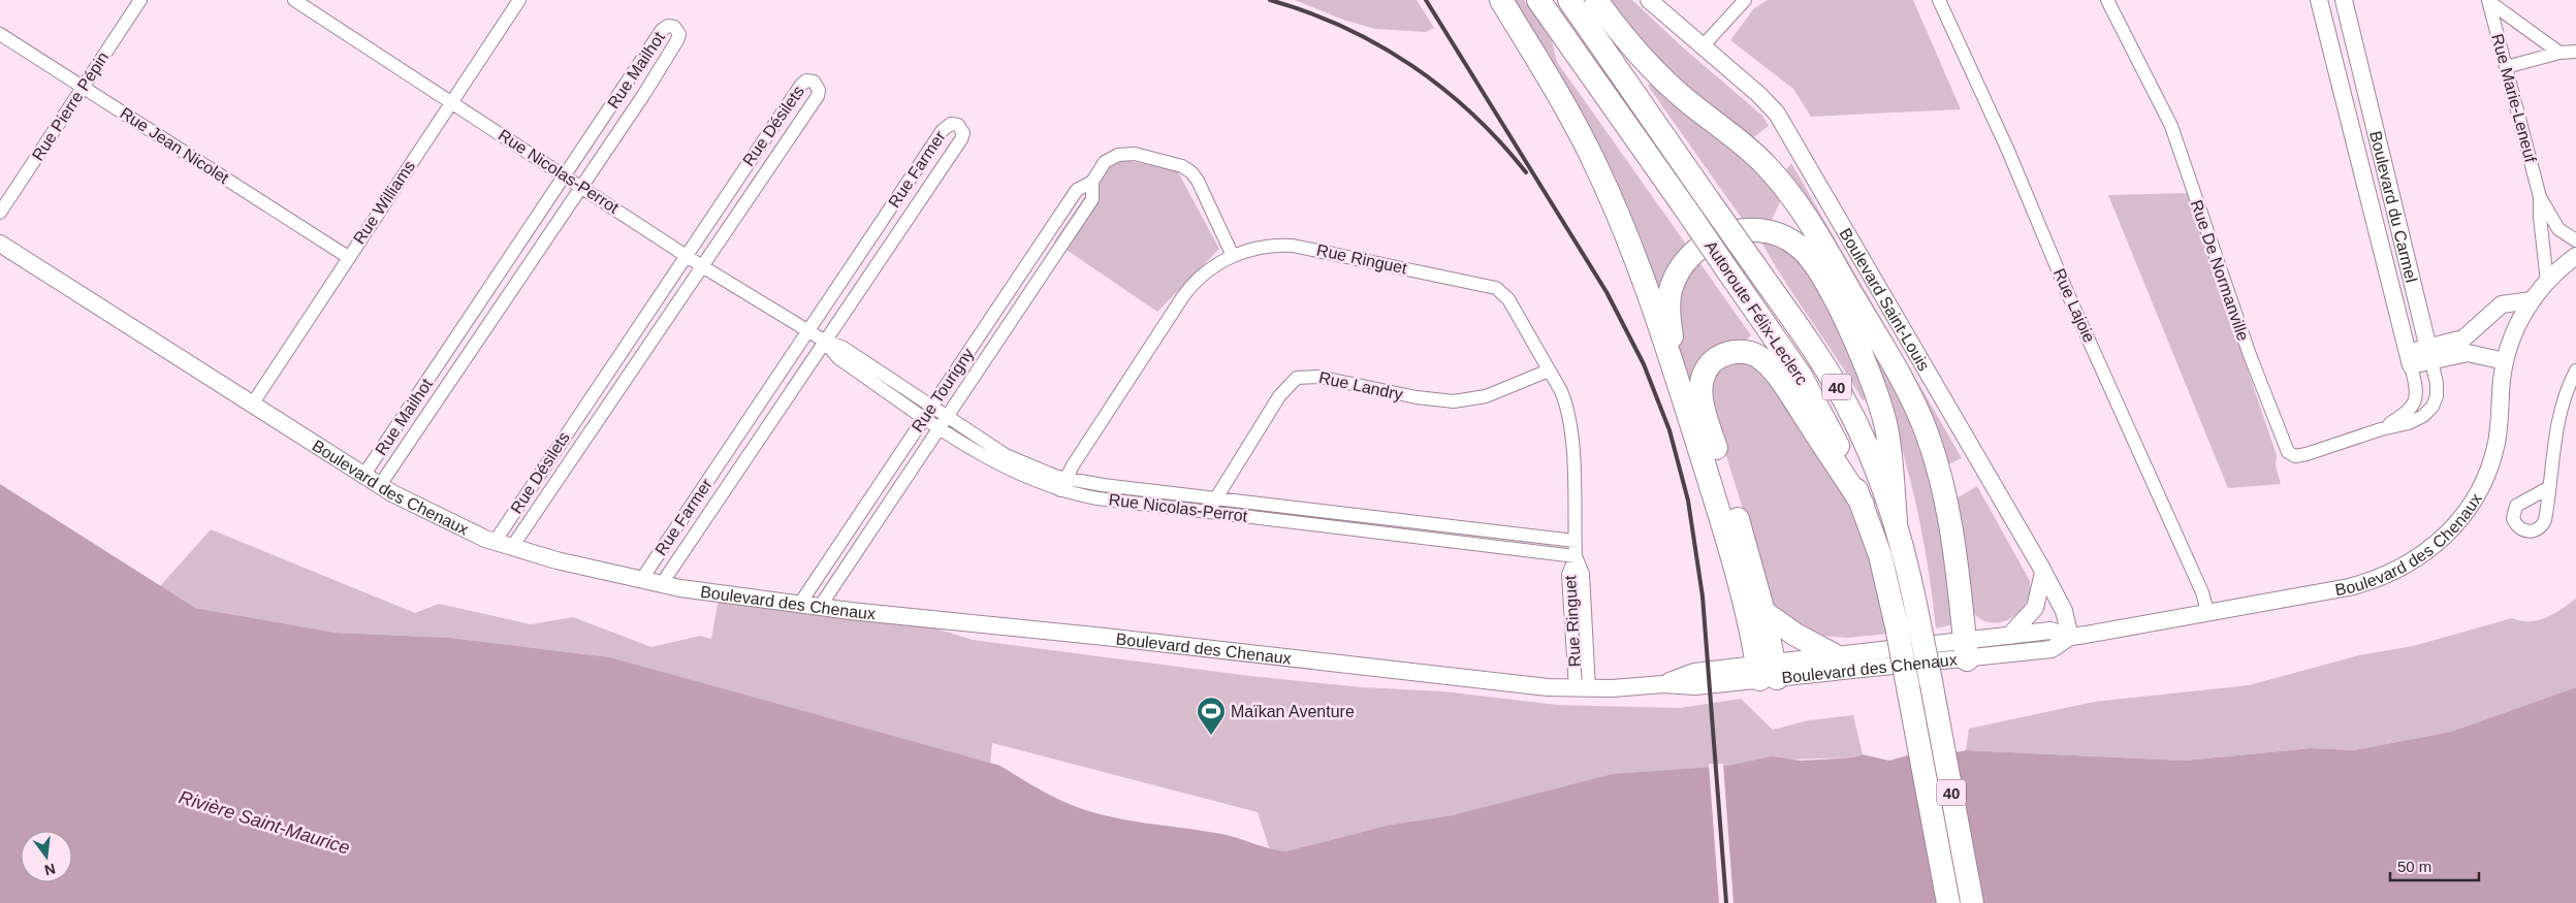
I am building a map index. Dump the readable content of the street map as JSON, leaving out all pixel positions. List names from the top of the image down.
{
  "streets": {
    "highway": ["Autoroute Félix-Leclerc", "40"],
    "street": [
      "Rue Mailhot",
      "Rue Marie-Leneuf",
      "Rue Pierre Pépin",
      "Rue Désilets",
      "Rue Jean Nicolet",
      "Rue Farmer",
      "Rue Nicolas-Perrot",
      "Rue Williams",
      "Boulevard du Carmel",
      "Rue Ringuet",
      "Rue De Normanville",
      "Boulevard Saint-Louis",
      "Rue Lajoie",
      "Rue Landry",
      "Rue Tourigny",
      "Boulevard des Chenaux"
    ]
  },
  "crossings": [
    ["Rue Mailhot", "Rue Nicolas-Perrot"],
    ["Rue Mailhot", "Boulevard des Chenaux"],
    ["Rue Marie-Leneuf", "Boulevard des Chenaux"],
    ["Rue Pierre Pépin", "Rue Jean Nicolet"],
    ["Rue Désilets", "Rue Nicolas-Perrot"],
    ["Rue Désilets", "Boulevard des Chenaux"],
    ["Rue Jean Nicolet", "Rue Williams"],
    ["Rue Farmer", "Rue Nicolas-Perrot"],
    ["Rue Farmer", "Boulevard des Chenaux"],
    ["Rue Nicolas-Perrot", "Rue Williams"],
    ["Rue Nicolas-Perrot", "Rue Ringuet"],
    ["Rue Nicolas-Perrot", "Rue Landry"],
    ["Rue Nicolas-Perrot", "Rue Tourigny"],
    ["Rue Williams", "Boulevard des Chenaux"],
    ["Boulevard du Carmel", "Rue De Normanville"],
    ["Rue Ringuet", "Rue Landry"],
    ["Rue Ringuet", "Rue Tourigny"],
    ["Rue Ringuet", "Boulevard des Chenaux"],
    ["Boulevard Saint-Louis", "Boulevard des Chenaux"],
    ["Rue Lajoie", "Boulevard des Chenaux"],
    ["Rue Tourigny", "Boulevard des Chenaux"]
  ],
  "water": ["Rivière Saint-Maurice"],
  "places": {
    "sports": ["Maïkan Aventure"]
  },
  "scale_bar": "50 m",
  "north": "bottom"
}
